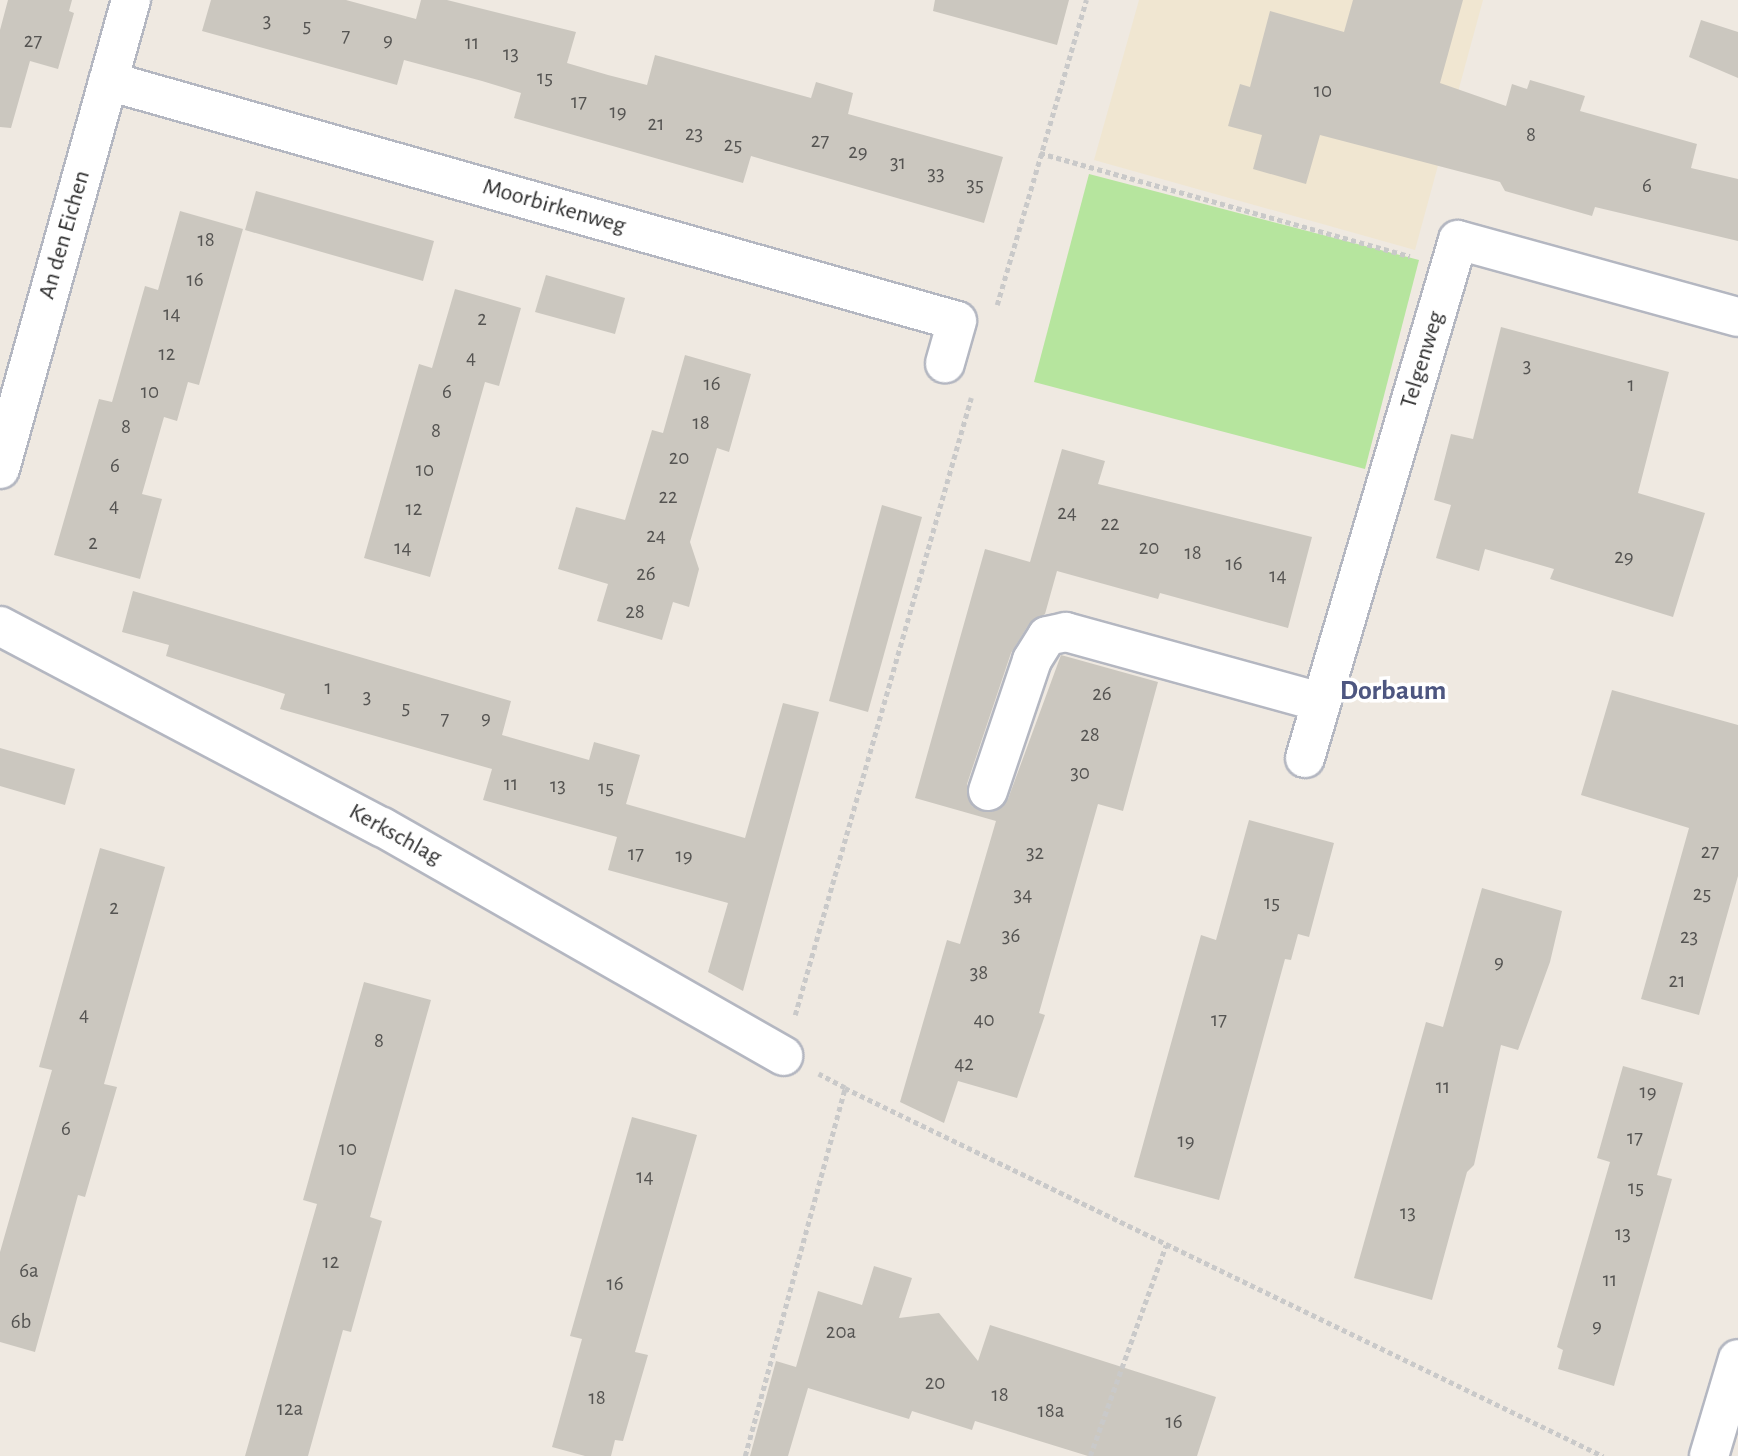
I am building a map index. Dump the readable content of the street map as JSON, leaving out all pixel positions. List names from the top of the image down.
{
  "streets": {
    "street": [
      "Moorbirkenweg",
      "An den Eichen",
      "Telgenweg",
      "Kerkschlag"
    ]
  },
  "crossings": [
    ["Moorbirkenweg", "An den Eichen"]
  ],
  "districts": ["Dorbaum"],
  "house_numbers": [
    "3",
    "5",
    "7",
    "9",
    "27",
    "11",
    "13",
    "15",
    "10",
    "17",
    "19",
    "21",
    "23",
    "8",
    "27",
    "25",
    "29",
    "31",
    "33",
    "35",
    "6",
    "18",
    "16",
    "14",
    "2",
    "12",
    "4",
    "3",
    "16",
    "1",
    "10",
    "6",
    "18",
    "8",
    "8",
    "20",
    "6",
    "10",
    "22",
    "4",
    "12",
    "24",
    "22",
    "24",
    "2",
    "14",
    "20",
    "18",
    "29",
    "16",
    "26",
    "14",
    "28",
    "1",
    "26",
    "3",
    "5",
    "9",
    "7",
    "28",
    "30",
    "11",
    "13",
    "15",
    "27",
    "32",
    "17",
    "19",
    "25",
    "34",
    "15",
    "2",
    "36",
    "23",
    "9",
    "38",
    "21",
    "4",
    "40",
    "17",
    "8",
    "42",
    "11",
    "19",
    "6",
    "17",
    "19",
    "10",
    "14",
    "15",
    "13",
    "13",
    "12",
    "6a",
    "11",
    "16",
    "6b",
    "9",
    "20a",
    "20",
    "18",
    "18",
    "12a",
    "18a",
    "16"
  ]
}
